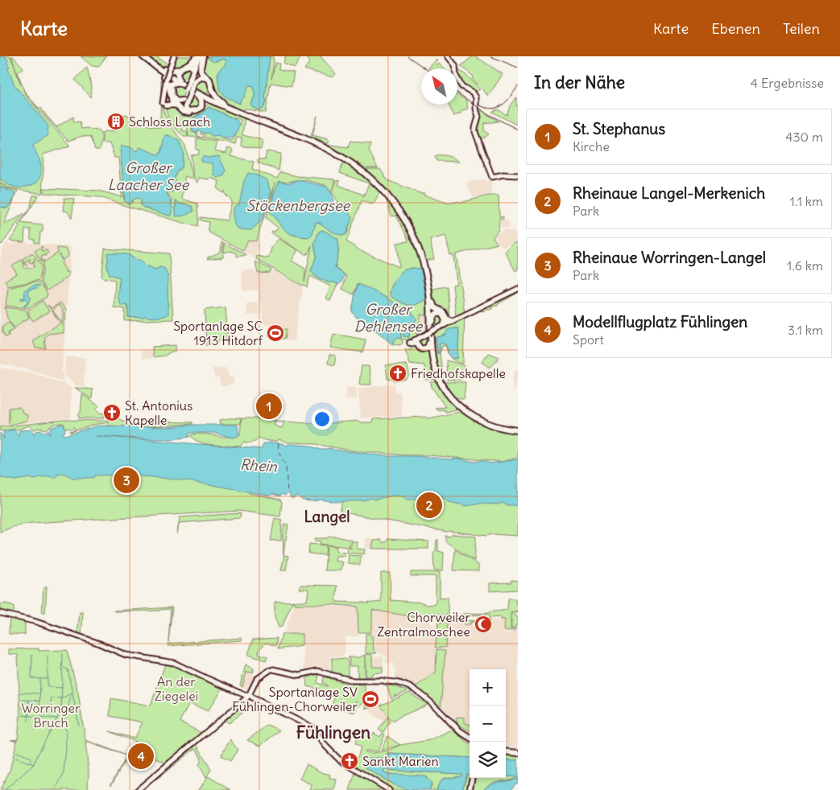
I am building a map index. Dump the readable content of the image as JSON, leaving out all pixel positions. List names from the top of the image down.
{
  "districts": ["Langel", "Fühlingen"],
  "water": [
    "Großer Laacher See",
    "Stöckenbergsee",
    "Großer Dehlensee",
    "Rhein"
  ],
  "parks": ["An der Ziegelei", "Worringer Bruch"],
  "places": {
    "building": ["Schloss Laach"],
    "sports": ["Sportanlage SC 1913 Hitdorf", "Sportanlage SV Fühlingen-Chorweiler"],
    "church": ["Friedhofskapelle", "St. Antonius Kapelle", "Sankt Marien"],
    "mosque": ["Chorweiler Zentralmoschee"]
  },
  "north": "top left",
  "page": {
    "header": "Karte",
    "nav": ["Karte", "Ebenen", "Teilen"],
    "heading": ["In der Nähe", "4 Ergebnisse"],
    "list": [
      {
        "mark": "1",
        "name": "St. Stephanus",
        "note": "Kirche",
        "value": "430 m"
      },
      {
        "mark": "2",
        "name": "Rheinaue Langel-Merkenich",
        "note": "Park",
        "value": "1.1 km"
      },
      {
        "mark": "3",
        "name": "Rheinaue Worringen-Langel",
        "note": "Park",
        "value": "1.6 km"
      },
      {
        "mark": "4",
        "name": "Modellflugplatz Fühlingen",
        "note": "Sport",
        "value": "3.1 km"
      }
    ],
    "pins": [
      "1",
      "3",
      "2",
      "4"
    ],
    "map_buttons": ["+", "−"]
  }
}
